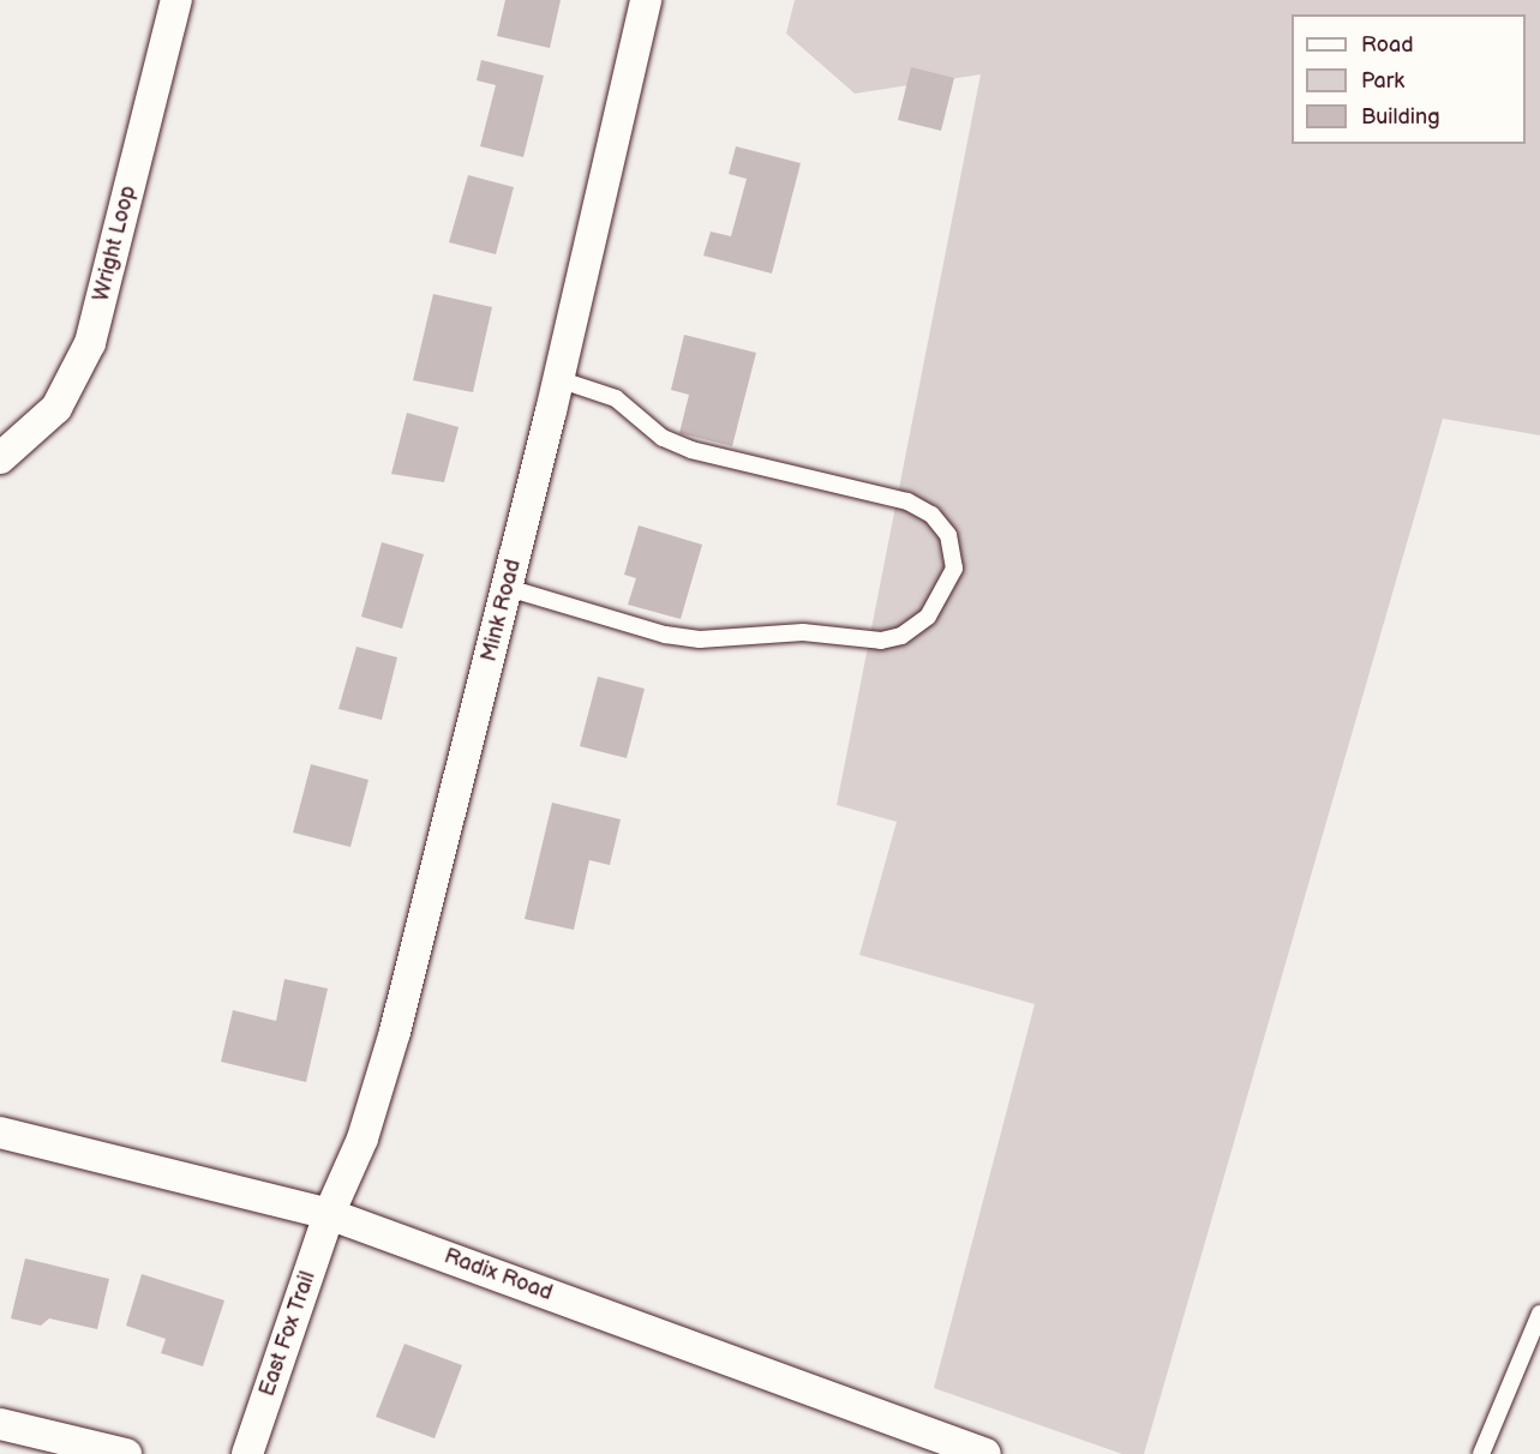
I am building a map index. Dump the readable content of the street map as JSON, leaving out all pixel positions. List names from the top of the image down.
{
  "streets": {
    "street": [
      "Wright Loop",
      "Mink Road",
      "Radix Road",
      "East Fox Trail"
    ]
  },
  "crossings": [
    ["Mink Road", "Radix Road"],
    ["Mink Road", "East Fox Trail"],
    ["Radix Road", "East Fox Trail"]
  ],
  "legend": ["Road", "Park", "Building"]
}
